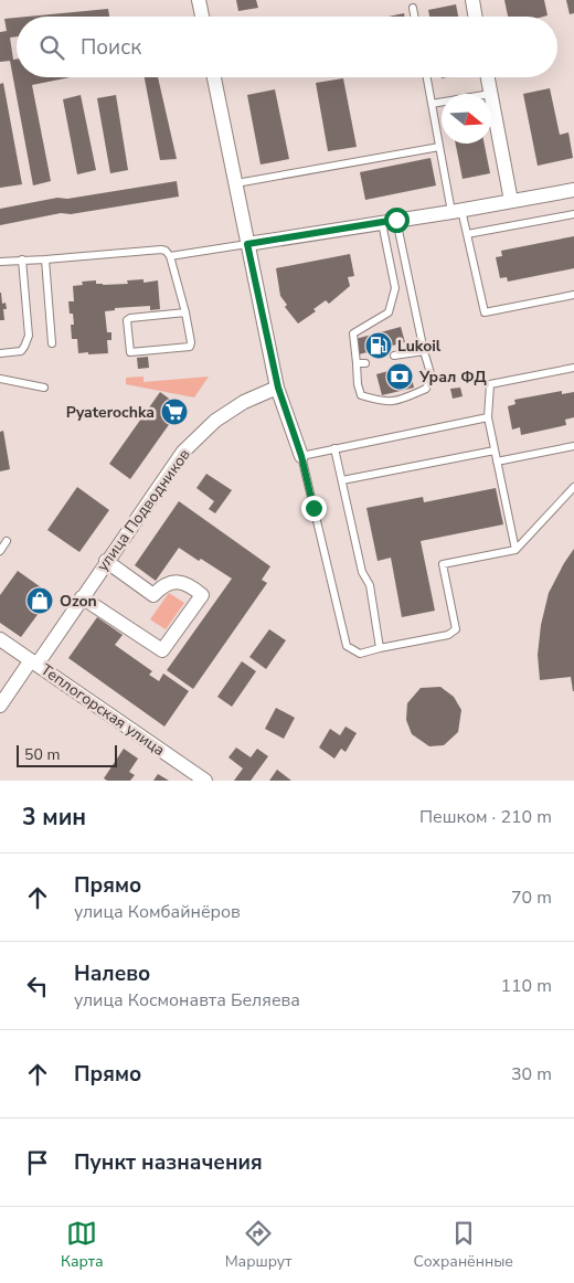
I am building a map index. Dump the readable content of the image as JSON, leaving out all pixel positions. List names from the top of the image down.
{
  "streets": {
    "street": ["улица Подводников", "Теплогорская улица"]
  },
  "crossings": [
    ["улица Подводников", "Теплогорская улица"]
  ],
  "places": {
    "fuel station": ["Lukoil"],
    "bank": ["Урал ФД"],
    "supermarket": ["Pyaterochka"],
    "shop": ["Ozon"]
  },
  "scale_bar": "50 m",
  "north": "right",
  "page": {
    "search": "Поиск",
    "scale": "50 m",
    "heading": ["3 мин", "Пешком · 210 m"],
    "list": [
      ["Прямо", "улица Комбайнёров", "70 m"],
      ["Налево", "улица Космонавта Беляева", "110 m"],
      ["Прямо", "30 m"],
      "Пункт назначения"
    ],
    "nav": ["Карта", "Маршрут", "Сохранённые"]
  }
}
